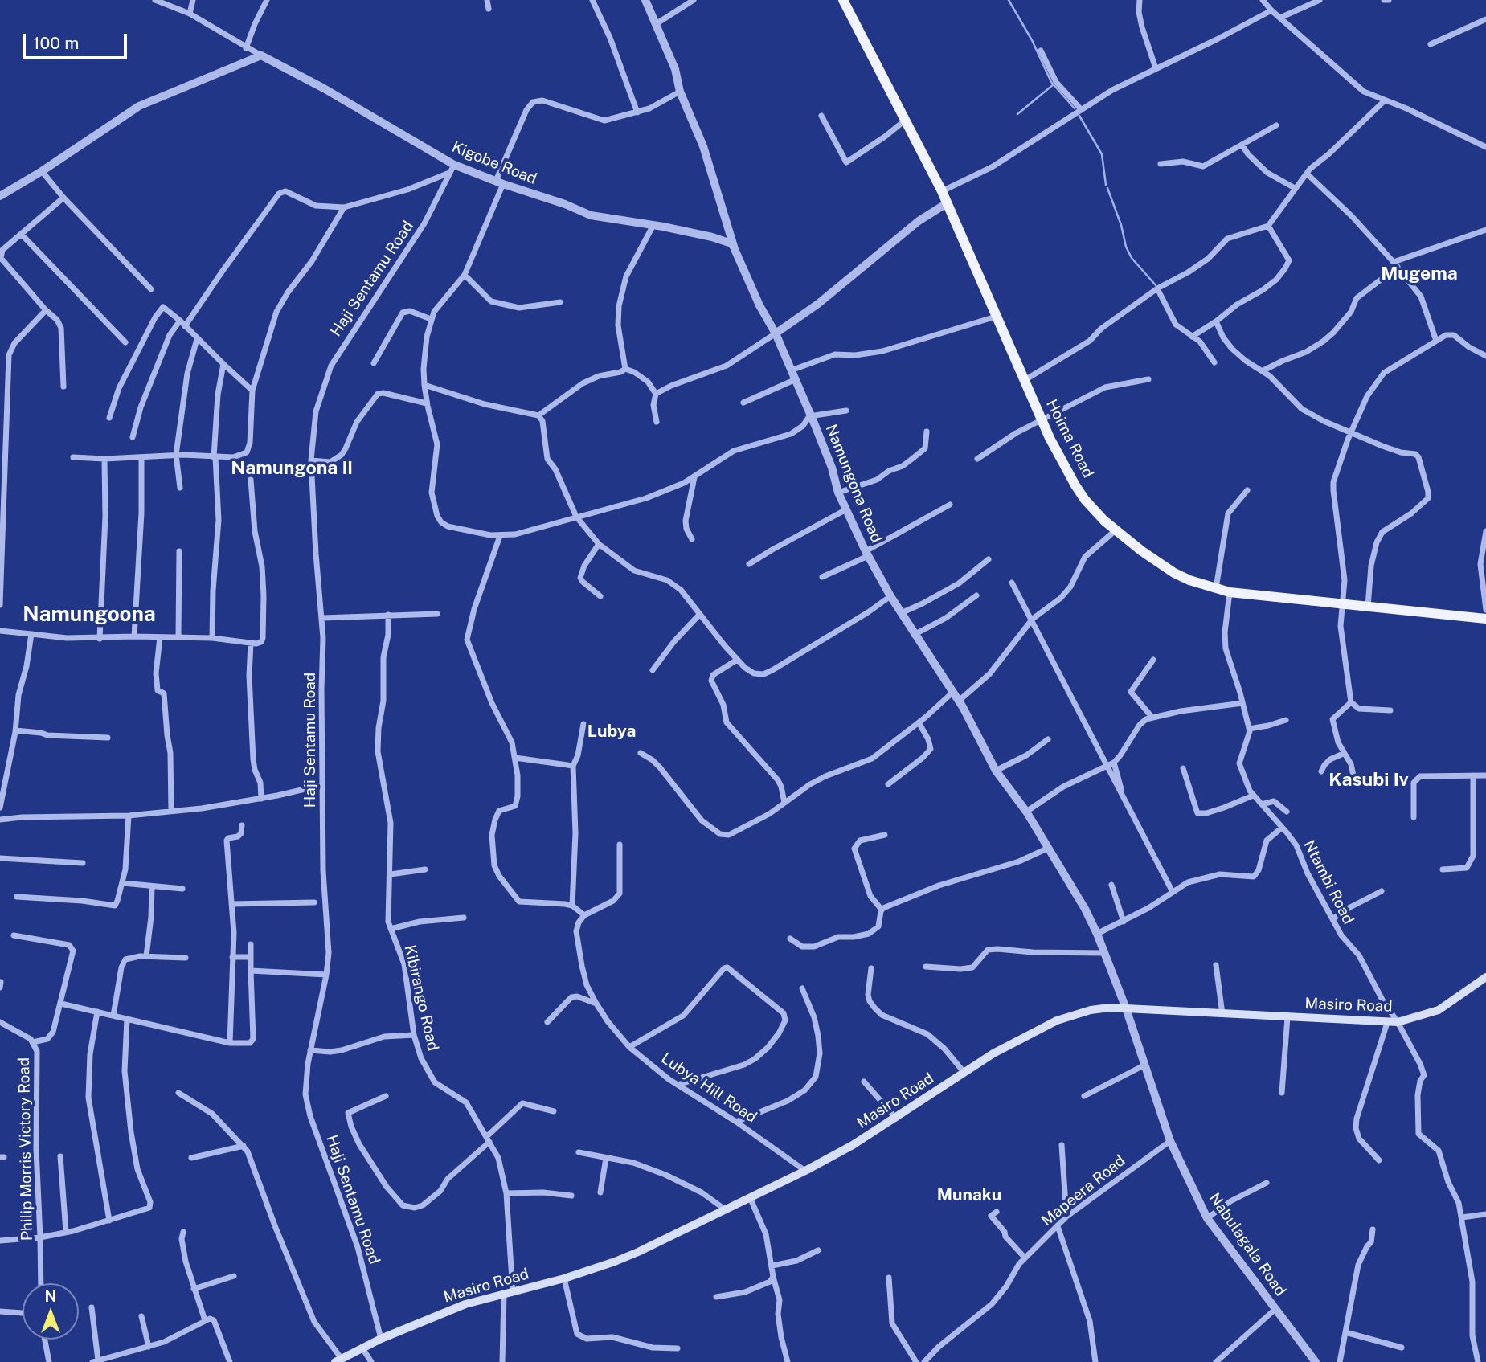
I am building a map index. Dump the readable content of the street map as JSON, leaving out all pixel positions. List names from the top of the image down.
{
  "streets": {
    "main road": ["Hoima Road", "Masiro Road"],
    "street": [
      "Kigobe Road",
      "Haji Sentamu Road",
      "Namungona Road",
      "Ntambi Road",
      "Kibirango Road",
      "Lubya Hill Road",
      "Philip Morris Victory Road",
      "Mapeera Road",
      "Nabulagala Road"
    ]
  },
  "crossings": [
    ["Kigobe Road", "Haji Sentamu Road"],
    ["Kigobe Road", "Namungona Road"],
    ["Haji Sentamu Road", "Masiro Road"],
    ["Namungona Road", "Masiro Road"],
    ["Namungona Road", "Nabulagala Road"],
    ["Ntambi Road", "Masiro Road"],
    ["Kibirango Road", "Masiro Road"],
    ["Masiro Road", "Lubya Hill Road"],
    ["Masiro Road", "Nabulagala Road"],
    ["Mapeera Road", "Nabulagala Road"]
  ],
  "districts": [
    "Mugema",
    "Namungona Ii",
    "Namungoona",
    "Lubya",
    "Kasubi Iv",
    "Munaku"
  ],
  "scale_bar": "100 m",
  "north": "top"
}
